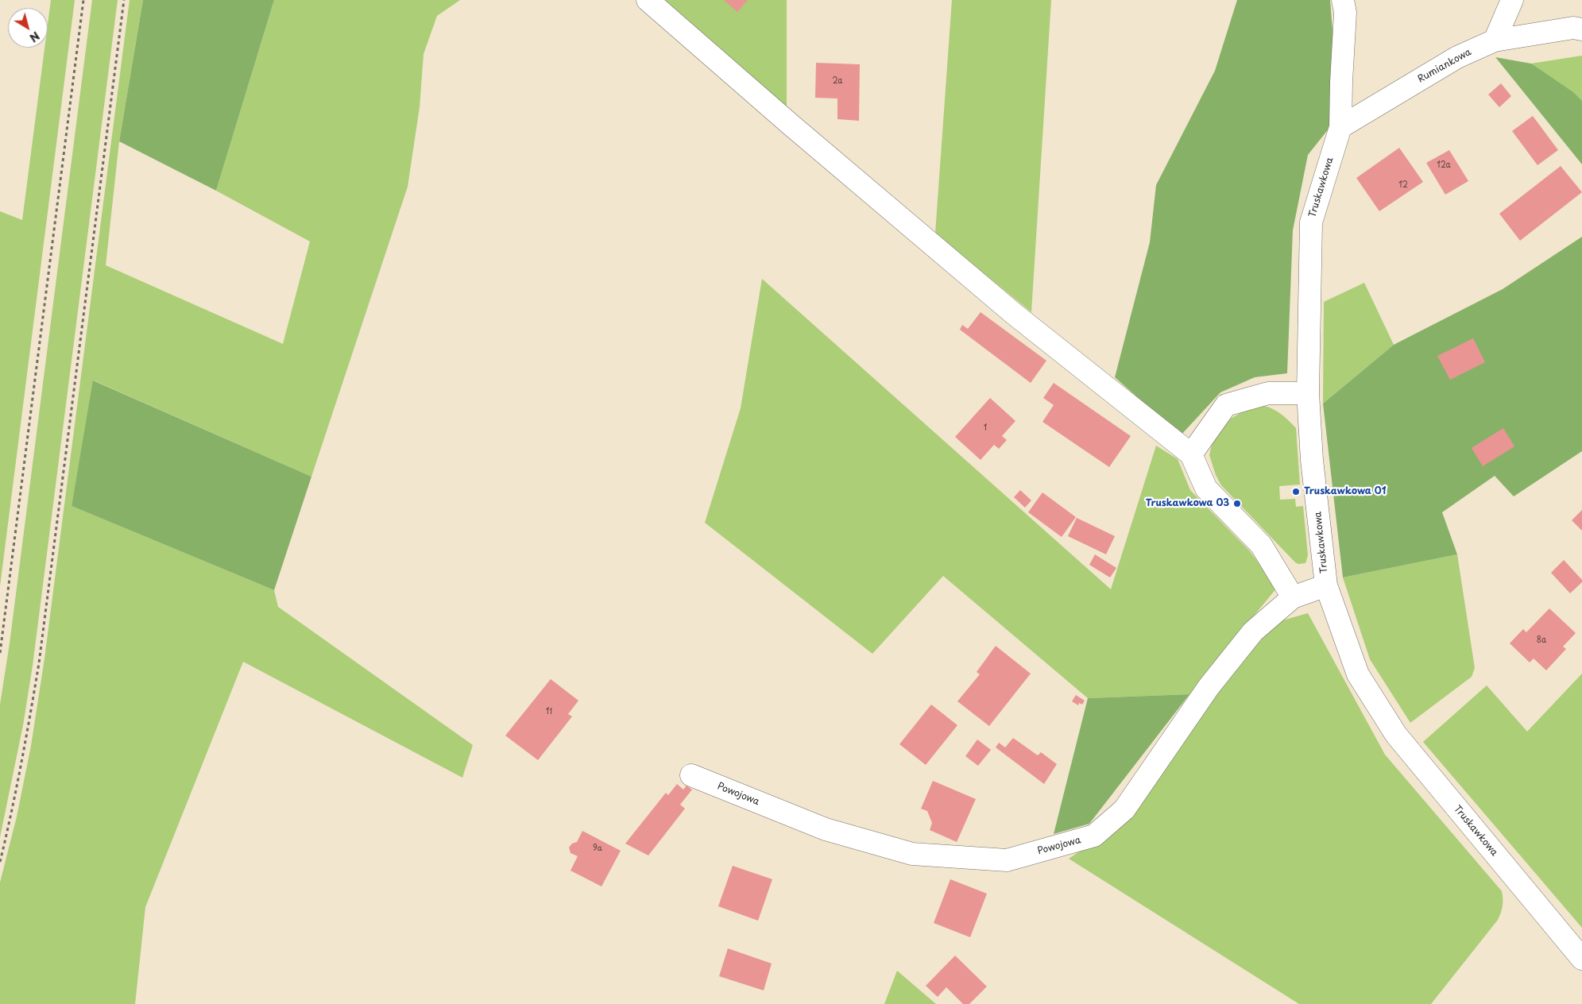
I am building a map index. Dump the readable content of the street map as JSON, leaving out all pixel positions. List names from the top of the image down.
{
  "streets": {
    "street": ["Rumiankowa", "Truskawkowa", "Powojowa"]
  },
  "crossings": [
    ["Rumiankowa", "Truskawkowa"],
    ["Truskawkowa", "Powojowa"]
  ],
  "places": ["Truskawkowa 01", "Truskawkowa 03"],
  "house_numbers": [
    "2a",
    "12a",
    "12",
    "1",
    "8a",
    "11",
    "9a"
  ],
  "north": "bottom right"
}
